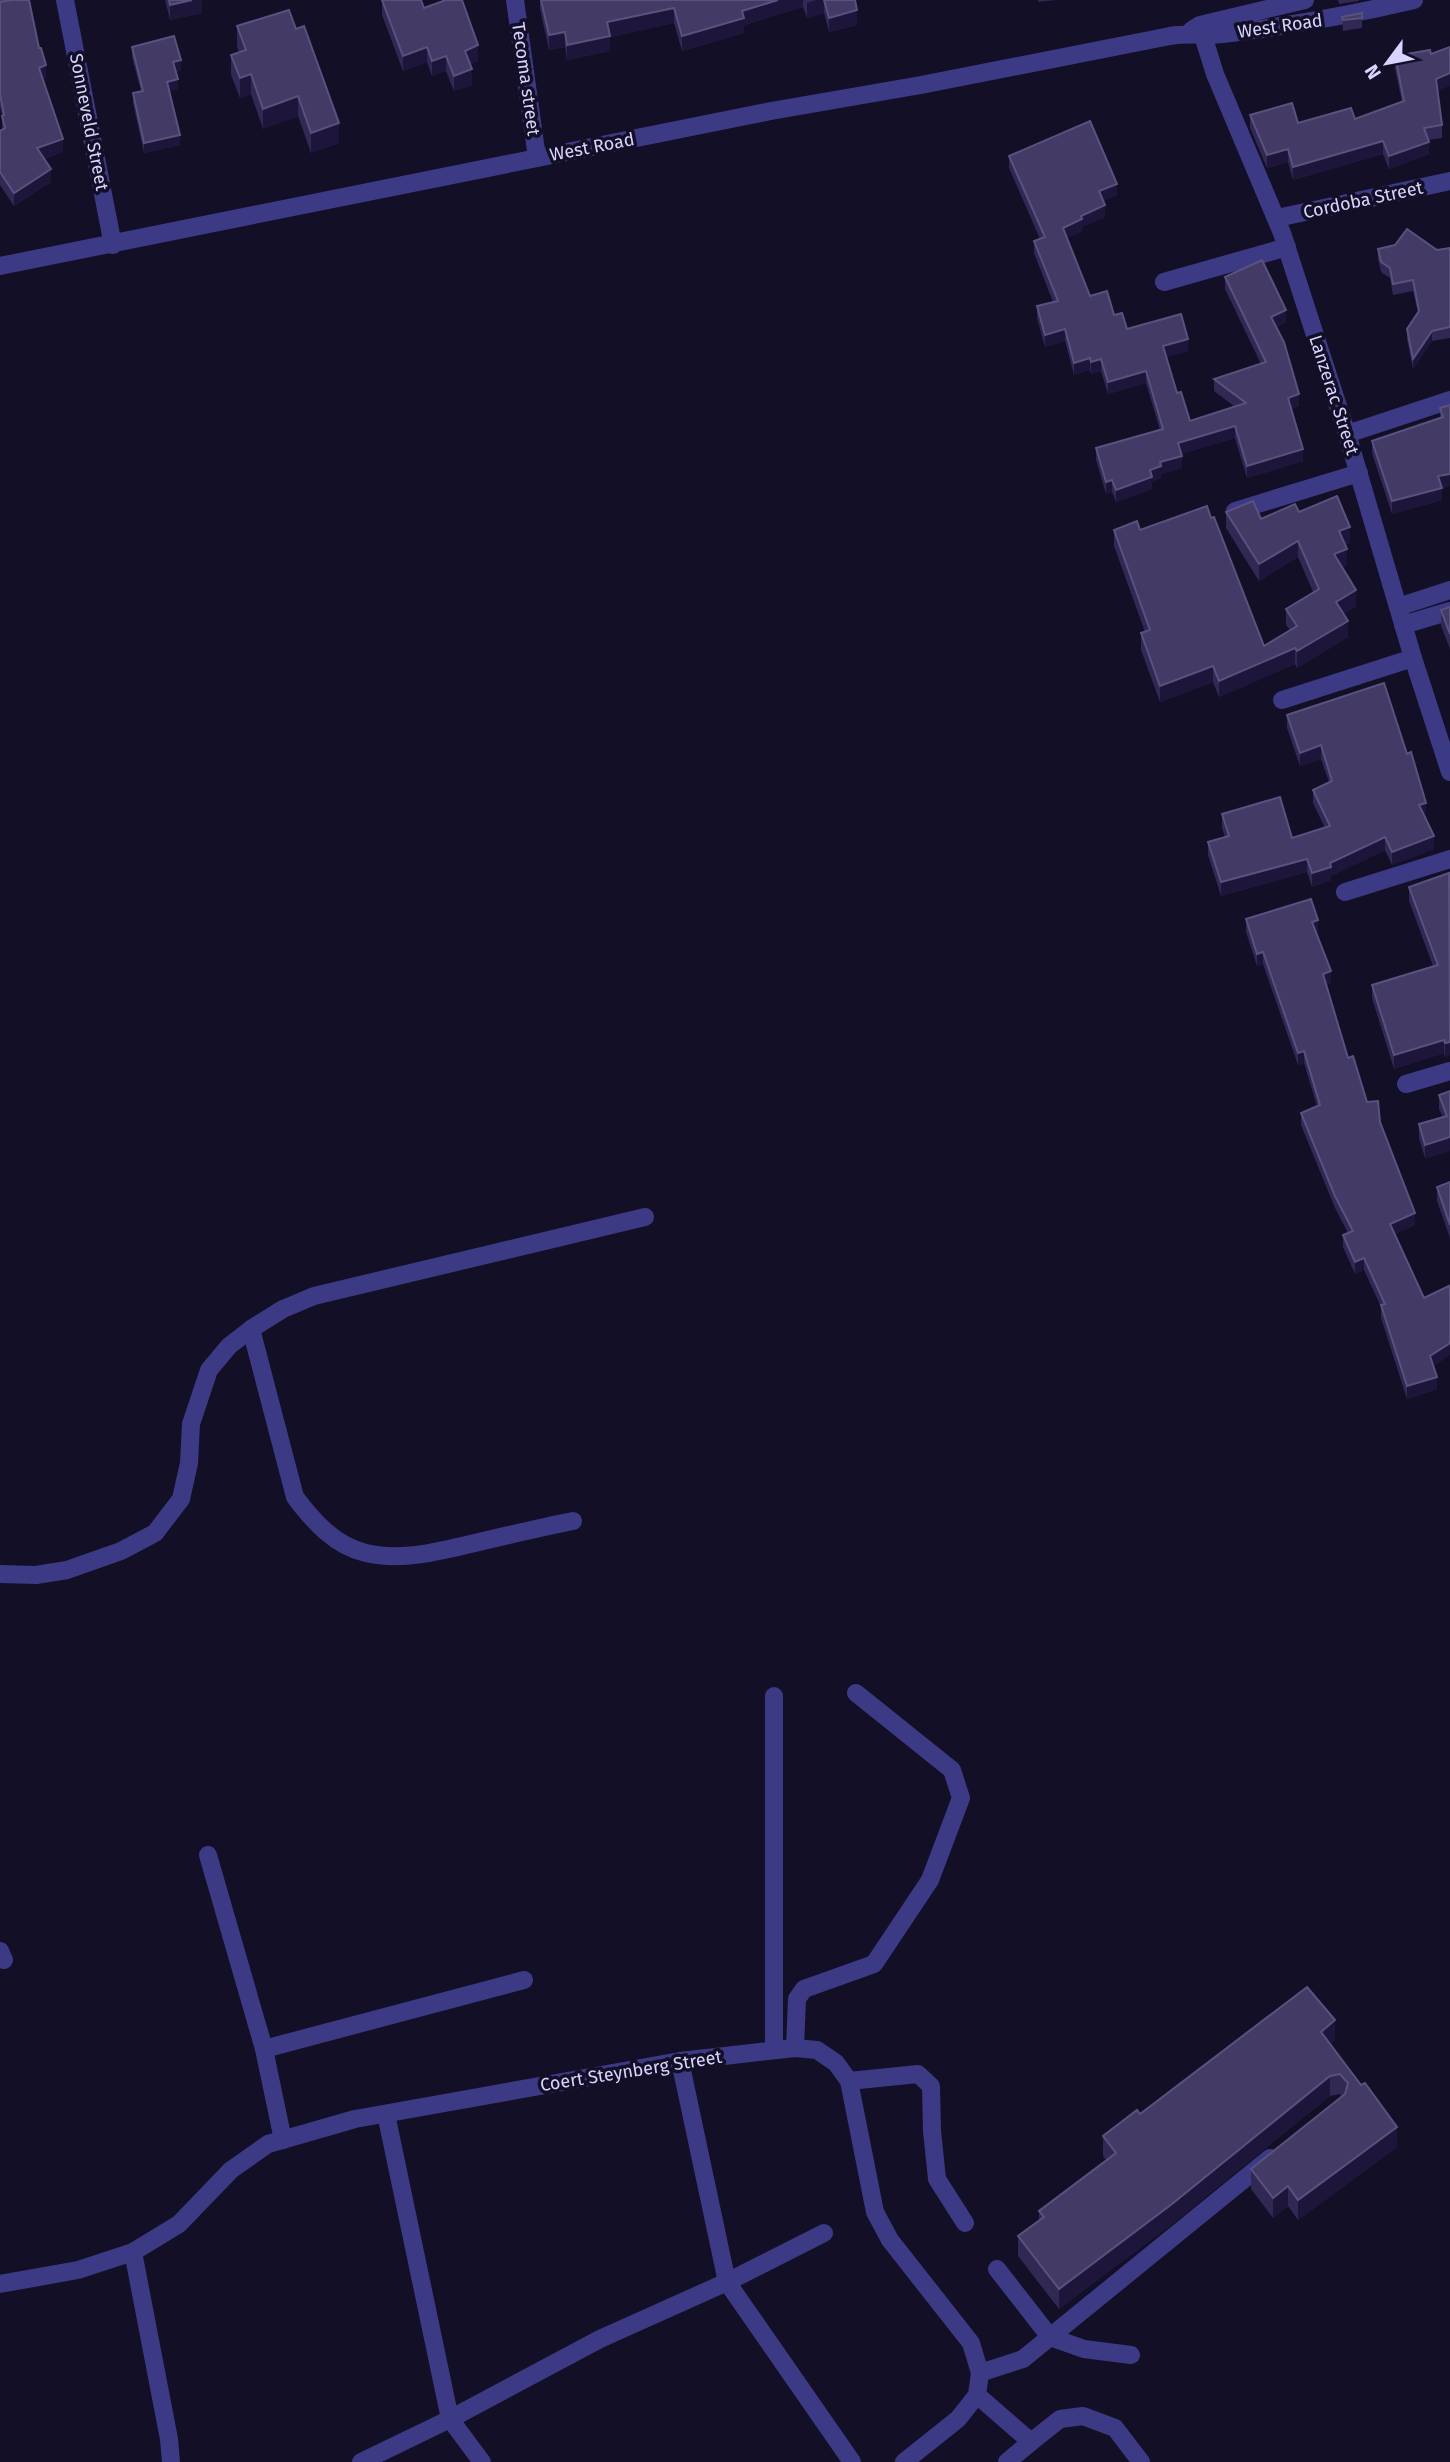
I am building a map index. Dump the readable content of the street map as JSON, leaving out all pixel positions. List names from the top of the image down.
{
  "streets": {
    "street": [
      "West Road",
      "Tecoma street",
      "Sonneveld Street",
      "Cordoba Street",
      "Lanzerac Street",
      "Coert Steynberg Street"
    ]
  },
  "crossings": [
    ["West Road", "Tecoma street"],
    ["West Road", "Sonneveld Street"],
    ["West Road", "Lanzerac Street"],
    ["Cordoba Street", "Lanzerac Street"]
  ],
  "north": "bottom left"
}
